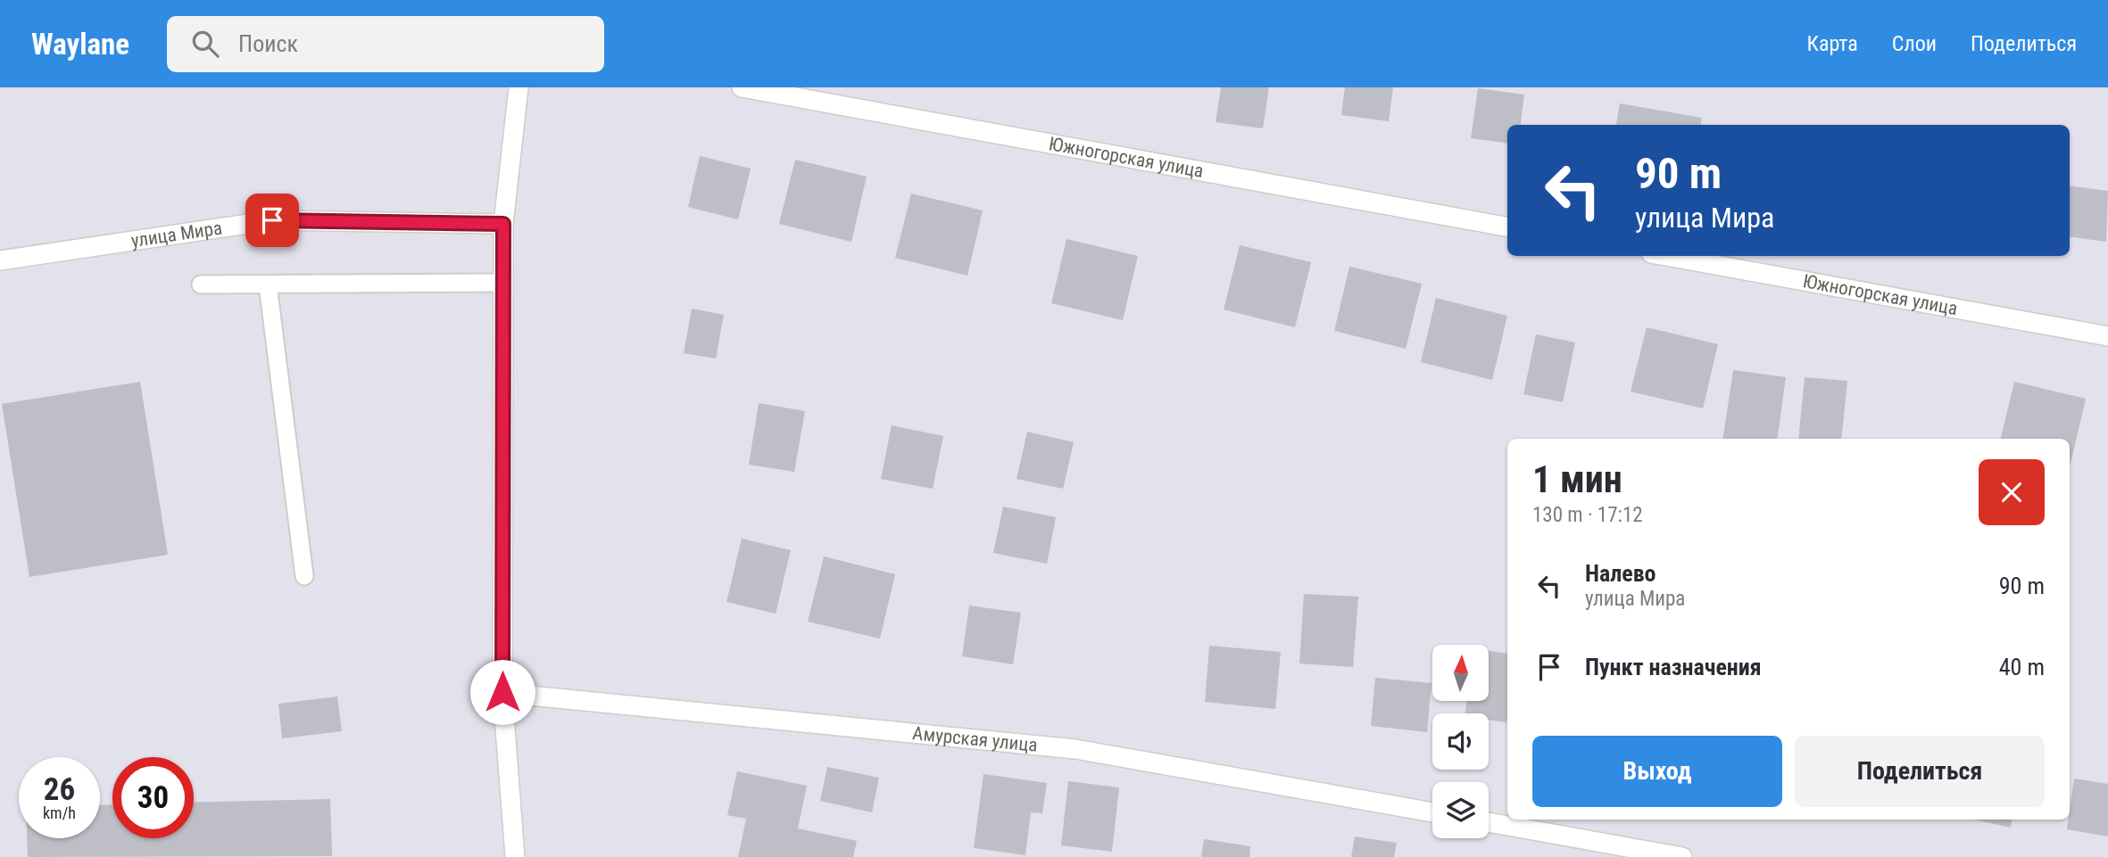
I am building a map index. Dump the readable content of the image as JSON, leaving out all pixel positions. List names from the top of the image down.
{
  "streets": {
    "street": ["Южногорская улица", "улица Мира", "Амурская улица"]
  },
  "north": "top",
  "page": {
    "header": "Waylane",
    "search": "Поиск",
    "nav": ["Карта", "Слои", "Поделиться"],
    "turn": ["90 m", "улица Мира"],
    "heading": ["1 мин", "130 m · 17:12"],
    "list": [
      {
        "name": "Налево",
        "note": "улица Мира",
        "value": "90 m"
      },
      {
        "name": "Пункт назначения",
        "value": "40 m"
      }
    ],
    "buttons": ["Выход", "Поделиться"],
    "speed": "26 km/h",
    "limit": "30"
  }
}
